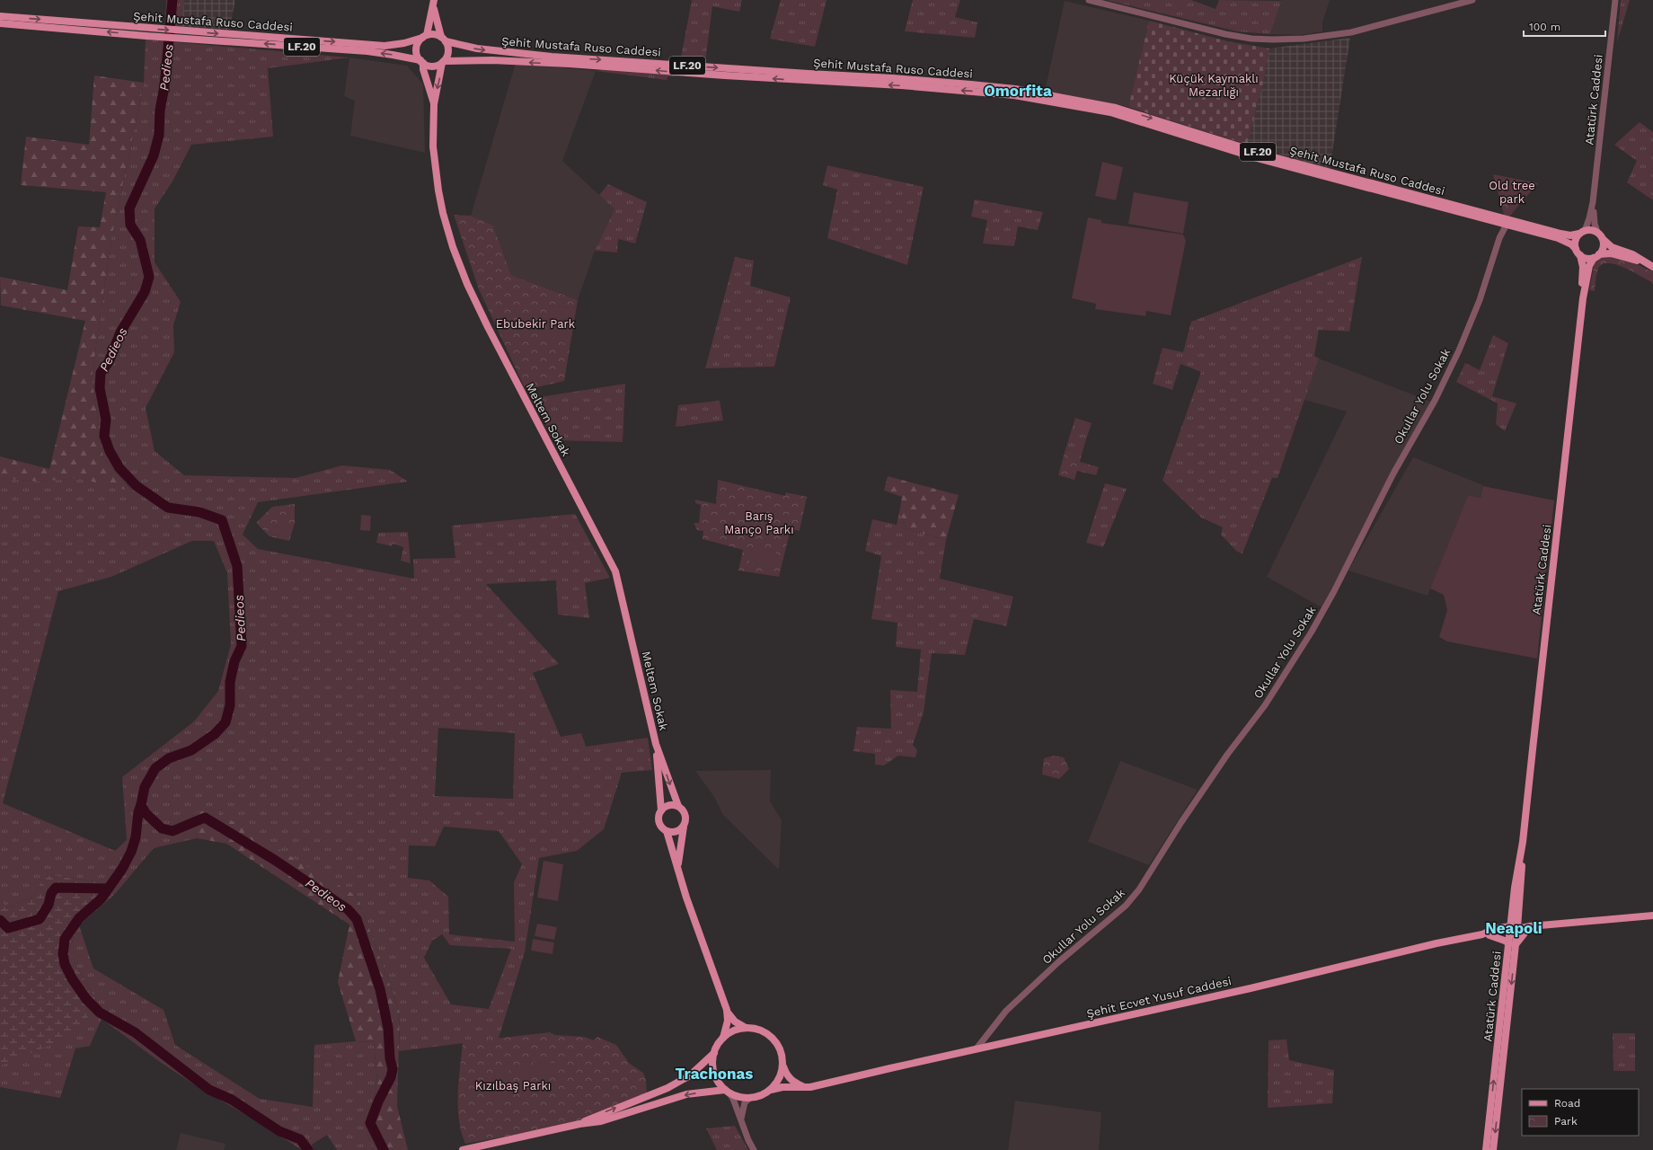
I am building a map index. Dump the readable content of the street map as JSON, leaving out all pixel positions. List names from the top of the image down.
{
  "streets": {
    "main road": [
      "Şehit Mustafa Ruso Caddesi",
      "LF.20",
      "Atatürk Caddesi",
      "Meltem Sokak",
      "Şehit Ecvet Yusuf Caddesi"
    ],
    "street": ["Okullar Yolu Sokak"]
  },
  "crossings": [
    ["Şehit Mustafa Ruso Caddesi", "LF.20"],
    ["Şehit Mustafa Ruso Caddesi", "Atatürk Caddesi"],
    ["Şehit Mustafa Ruso Caddesi", "Okullar Yolu Sokak"],
    ["Şehit Mustafa Ruso Caddesi", "Meltem Sokak"],
    ["LF.20", "Atatürk Caddesi"],
    ["LF.20", "Meltem Sokak"],
    ["Atatürk Caddesi", "Şehit Ecvet Yusuf Caddesi"],
    ["Okullar Yolu Sokak", "Şehit Ecvet Yusuf Caddesi"]
  ],
  "districts": ["Omorfita", "Neapoli", "Trachonas"],
  "water": ["Pedieos"],
  "parks": [
    "Küçük Kaymaklı Mezarlığı",
    "Old tree park",
    "Ebubekir Park",
    "Barış Manço Parkı",
    "Kızılbaş Parkı"
  ],
  "legend": ["Road", "Park"],
  "scale_bar": "100 m"
}
